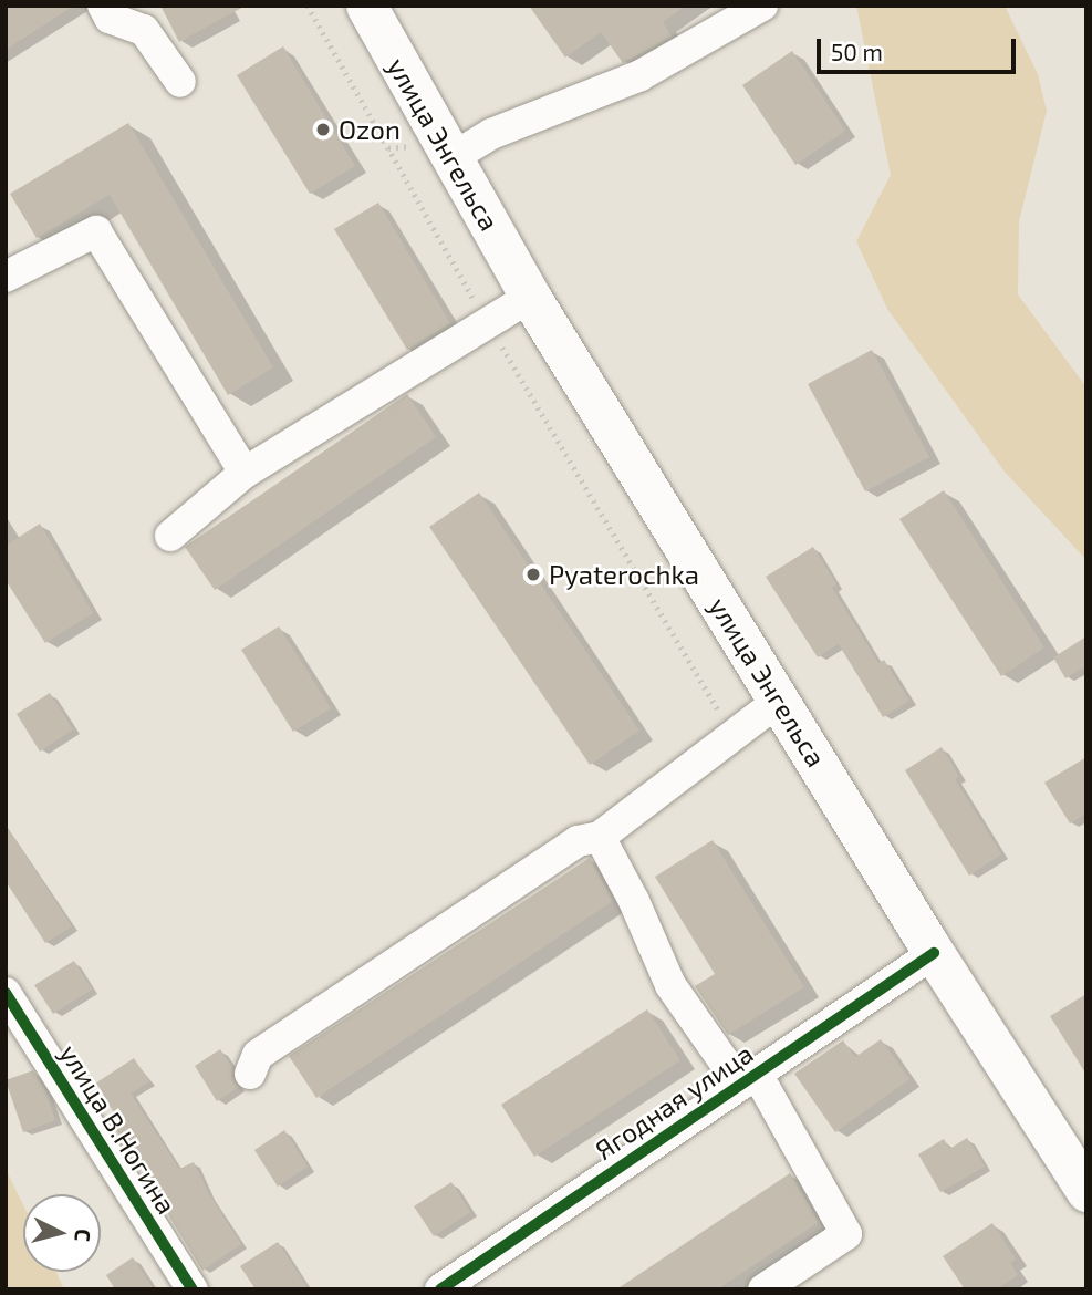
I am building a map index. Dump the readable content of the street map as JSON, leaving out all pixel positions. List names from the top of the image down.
{
  "streets": {
    "main road": ["улица Энгельса"],
    "street": ["Ягодная улица", "улица В.Ногина"]
  },
  "crossings": [
    ["улица Энгельса", "Ягодная улица"]
  ],
  "places": ["Ozon", "Pyaterochka"],
  "scale_bar": "50 m",
  "north": "right"
}
